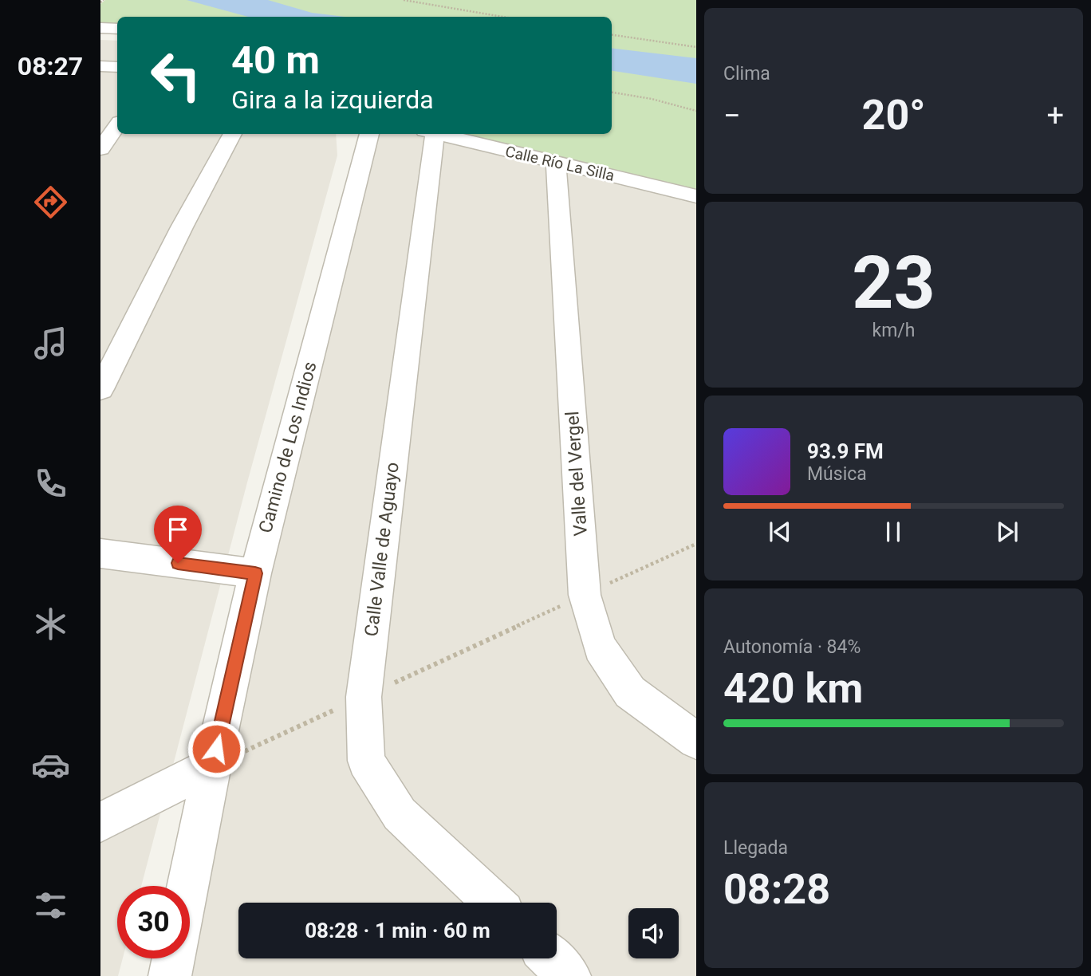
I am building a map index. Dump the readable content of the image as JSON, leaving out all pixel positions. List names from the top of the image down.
{
  "streets": {
    "street": [
      "Calle Río La Silla",
      "Camino de Los Indios",
      "Valle del Vergel",
      "Calle Valle de Aguayo"
    ]
  },
  "crossings": [
    ["Calle Río La Silla", "Valle del Vergel"]
  ],
  "page": {
    "tabs": "08:27",
    "tile": [
      "Clima",
      ["23", "km/h"],
      ["Autonomía · 84%", "420 km"],
      ["Llegada", "08:28"]
    ],
    "turn": ["40 m", "Gira a la izquierda"],
    "heat": ["−", "20°", "+"],
    "song": ["93.9 FM", "Música"],
    "limit": "30",
    "trip": "08:28 · 1 min · 60 m"
  }
}
